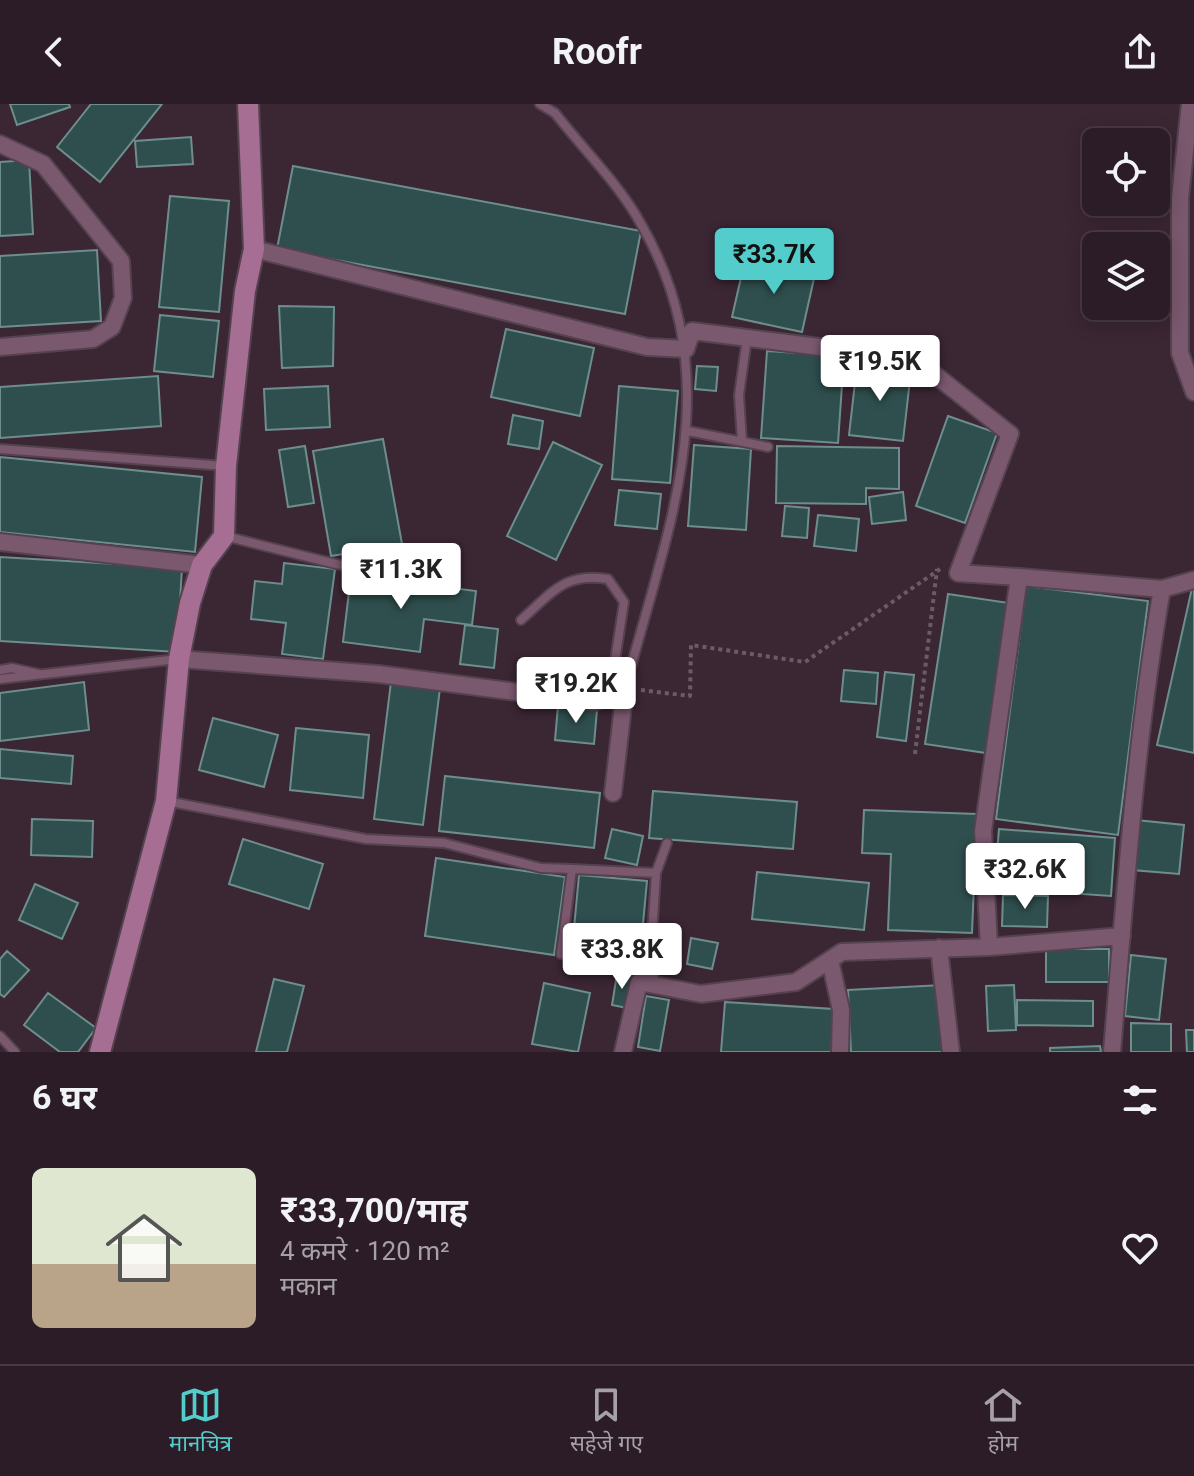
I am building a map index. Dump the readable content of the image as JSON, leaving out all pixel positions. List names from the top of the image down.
{
  "page": {
    "header": "Roofr",
    "price": [
      "₹33.7K",
      "₹19.5K",
      "₹11.3K",
      "₹19.2K",
      "₹32.6K",
      "₹33.8K"
    ],
    "heading": "6 घर",
    "list": [
      {
        "name": "₹33,700/माह",
        "note": "4 कमरे · 120 m² · मकान"
      }
    ],
    "tabs": ["मानचित्र", "सहेजे गए", "होम"]
  }
}
